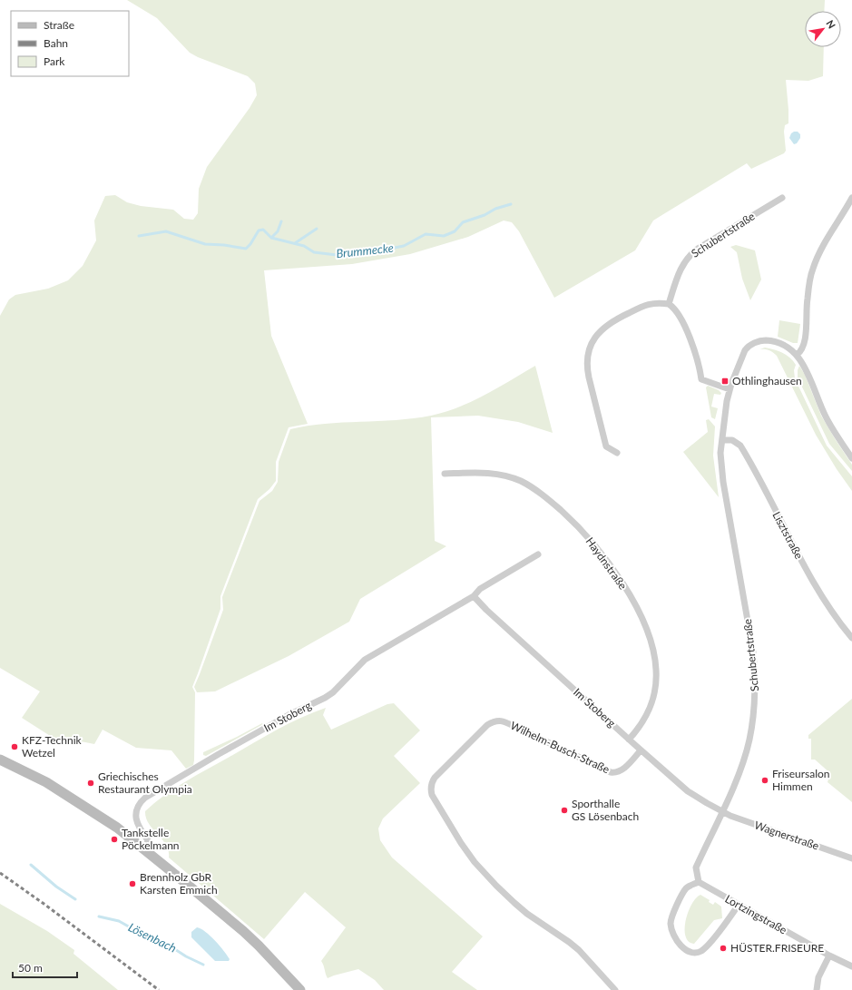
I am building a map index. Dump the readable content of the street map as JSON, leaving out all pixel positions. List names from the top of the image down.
{
  "streets": {
    "street": [
      "Schubertstraße",
      "Lisztstraße",
      "Haydnstraße",
      "Im Stoberg",
      "Wilhelm-Busch-Straße",
      "Wagnerstraße",
      "Lortzingstraße"
    ]
  },
  "crossings": [
    ["Schubertstraße", "Lisztstraße"],
    ["Schubertstraße", "Im Stoberg"],
    ["Schubertstraße", "Wagnerstraße"],
    ["Schubertstraße", "Lortzingstraße"],
    ["Haydnstraße", "Im Stoberg"],
    ["Im Stoberg", "Wilhelm-Busch-Straße"],
    ["Im Stoberg", "Wagnerstraße"]
  ],
  "water": ["Brummecke", "Lösenbach"],
  "places": {
    "transit": ["Othlinghausen"],
    "other": [
      "KFZ-Technik Wetzel",
      "Friseursalon Himmen",
      "Griechisches Restaurant Olympia",
      "Sporthalle GS Lösenbach",
      "Tankstelle Pöckelmann",
      "Brennholz GbR Karsten Emmich",
      "HÜSTER.FRISEURE"
    ]
  },
  "legend": ["Straße", "Bahn", "Park"],
  "scale_bar": "50 m",
  "north": "top right"
}
